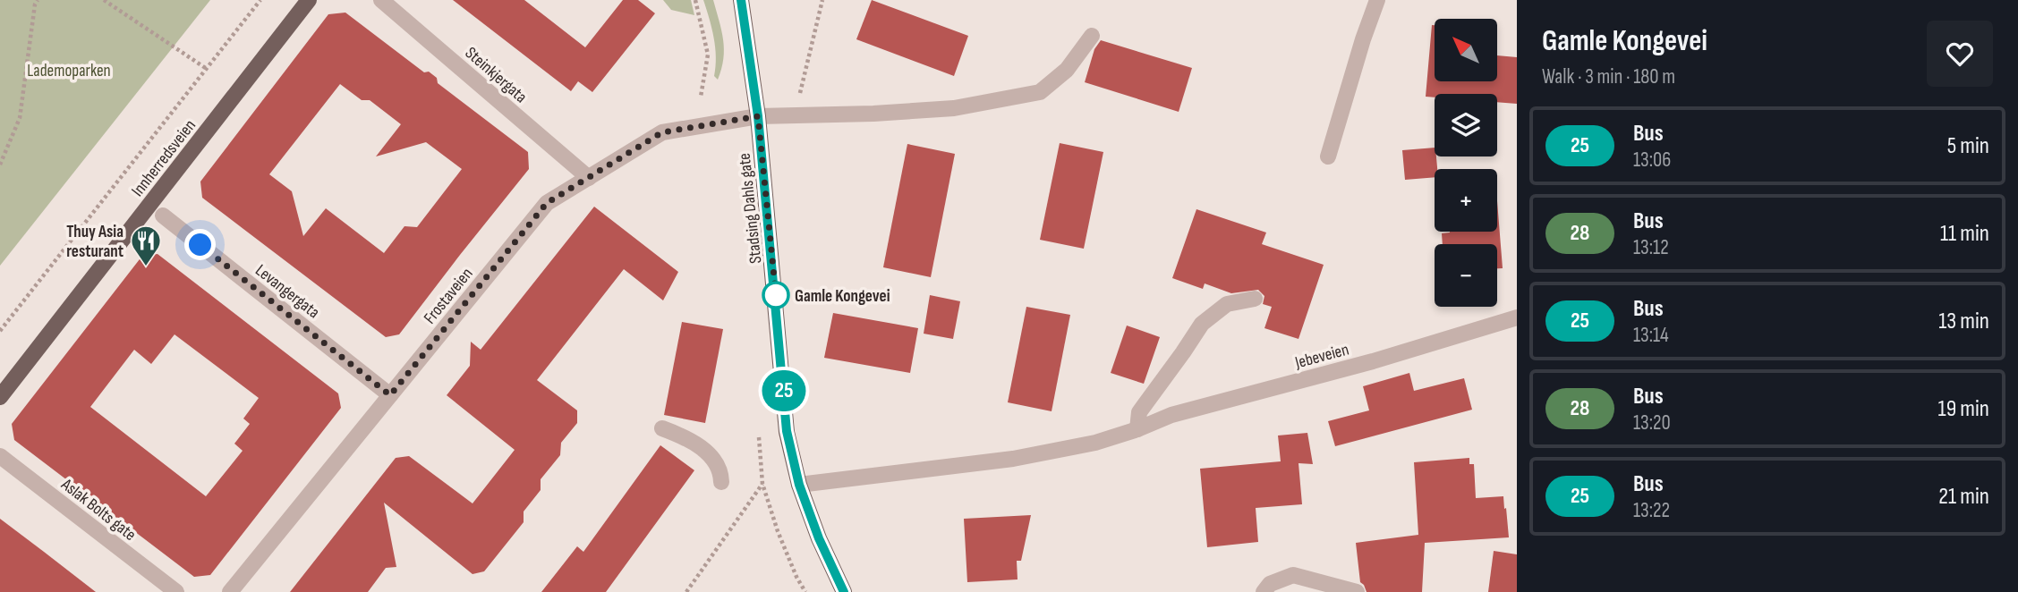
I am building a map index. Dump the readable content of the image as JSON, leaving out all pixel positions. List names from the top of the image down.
{
  "streets": {
    "main road": ["Innherredsveien", "Stadsing Dahls gate"],
    "street": [
      "Steinkjergata",
      "Levangergata",
      "Frostaveien",
      "Jebeveien",
      "Aslak Bolts gate"
    ]
  },
  "crossings": [
    ["Steinkjergata", "Frostaveien"],
    ["Stadsing Dahls gate", "Frostaveien"],
    ["Stadsing Dahls gate", "Jebeveien"],
    ["Levangergata", "Frostaveien"]
  ],
  "parks": ["Lademoparken"],
  "places": {
    "restaurant": ["Thuy Asia resturant"],
    "other": ["Gamle Kongevei"]
  },
  "lines": ["bus line 25"],
  "north": "top left",
  "page": {
    "on_map": "25",
    "heading": ["Gamle Kongevei", "Walk · 3 min · 180 m"],
    "map_buttons": ["+", "−"],
    "list": [
      {
        "mark": "25",
        "name": "Bus",
        "note": "13:06",
        "value": "5 min"
      },
      {
        "mark": "28",
        "name": "Bus",
        "note": "13:12",
        "value": "11 min"
      },
      {
        "mark": "25",
        "name": "Bus",
        "note": "13:14",
        "value": "13 min"
      },
      {
        "mark": "28",
        "name": "Bus",
        "note": "13:20",
        "value": "19 min"
      },
      {
        "mark": "25",
        "name": "Bus",
        "note": "13:22",
        "value": "21 min"
      }
    ]
  }
}
